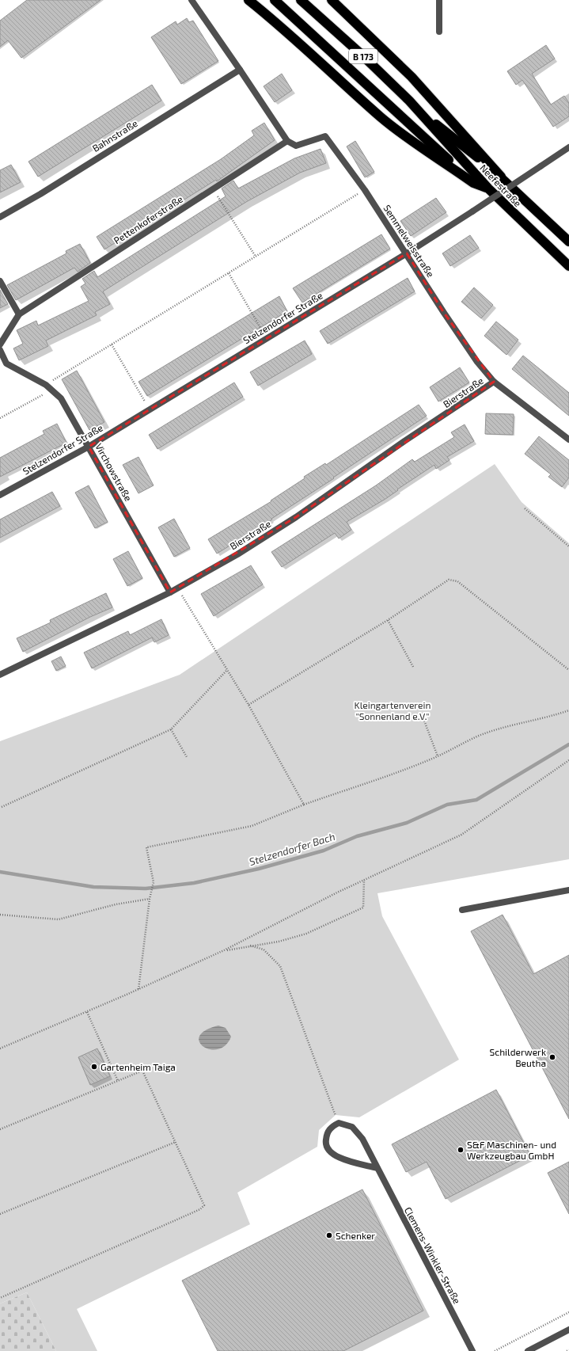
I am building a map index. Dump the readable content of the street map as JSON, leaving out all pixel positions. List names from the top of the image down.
{
  "streets": {
    "highway": ["B 173", "Neefestraße"],
    "street": [
      "Bahnstraße",
      "Pettenkoferstraße",
      "Semmelweisstraße",
      "Stelzendorfer Straße",
      "Bierstraße",
      "Virchowstraße",
      "Clemens-Winkler-Straße"
    ]
  },
  "crossings": [
    ["Pettenkoferstraße", "Semmelweisstraße"],
    ["Semmelweisstraße", "Stelzendorfer Straße"],
    ["Semmelweisstraße", "Bierstraße"],
    ["Stelzendorfer Straße", "Virchowstraße"],
    ["Bierstraße", "Virchowstraße"]
  ],
  "water": ["Stelzendorfer Bach"],
  "parks": ["Kleingartenverein \"Sonnenland e.V.\""],
  "places": [
    "Schilderwerk Beutha",
    "Gartenheim Taiga",
    "S&F Maschinen- und Werkzeugbau GmbH",
    "Schenker"
  ]
}
